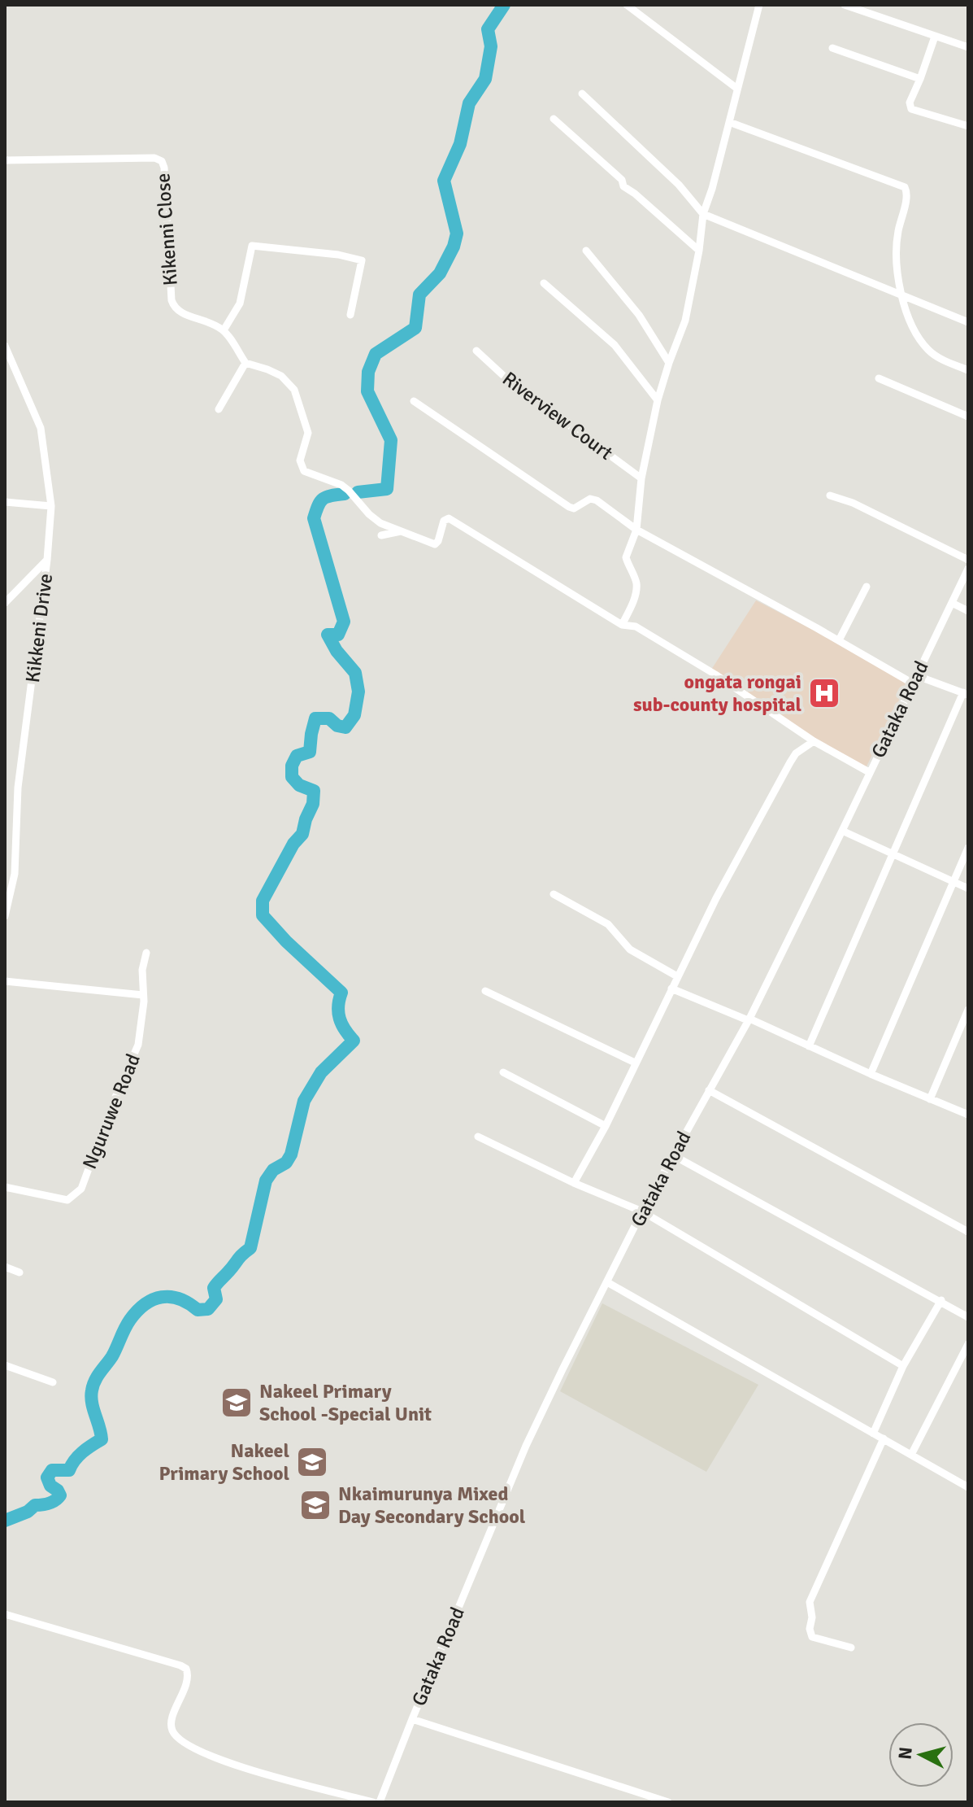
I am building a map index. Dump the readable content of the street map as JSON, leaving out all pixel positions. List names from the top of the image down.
{
  "streets": {
    "street": [
      "Kikenni Close",
      "Riverview Court",
      "Kikkeni Drive",
      "Gataka Road",
      "Nguruwe Road"
    ]
  },
  "places": {
    "hospital": ["ongata rongai sub-county hospital"],
    "school or university": ["Nakeel Primary School -Special Unit", "Nakeel Primary School", "Nkaimurunya Mixed Day Secondary School"]
  },
  "north": "left"
}
